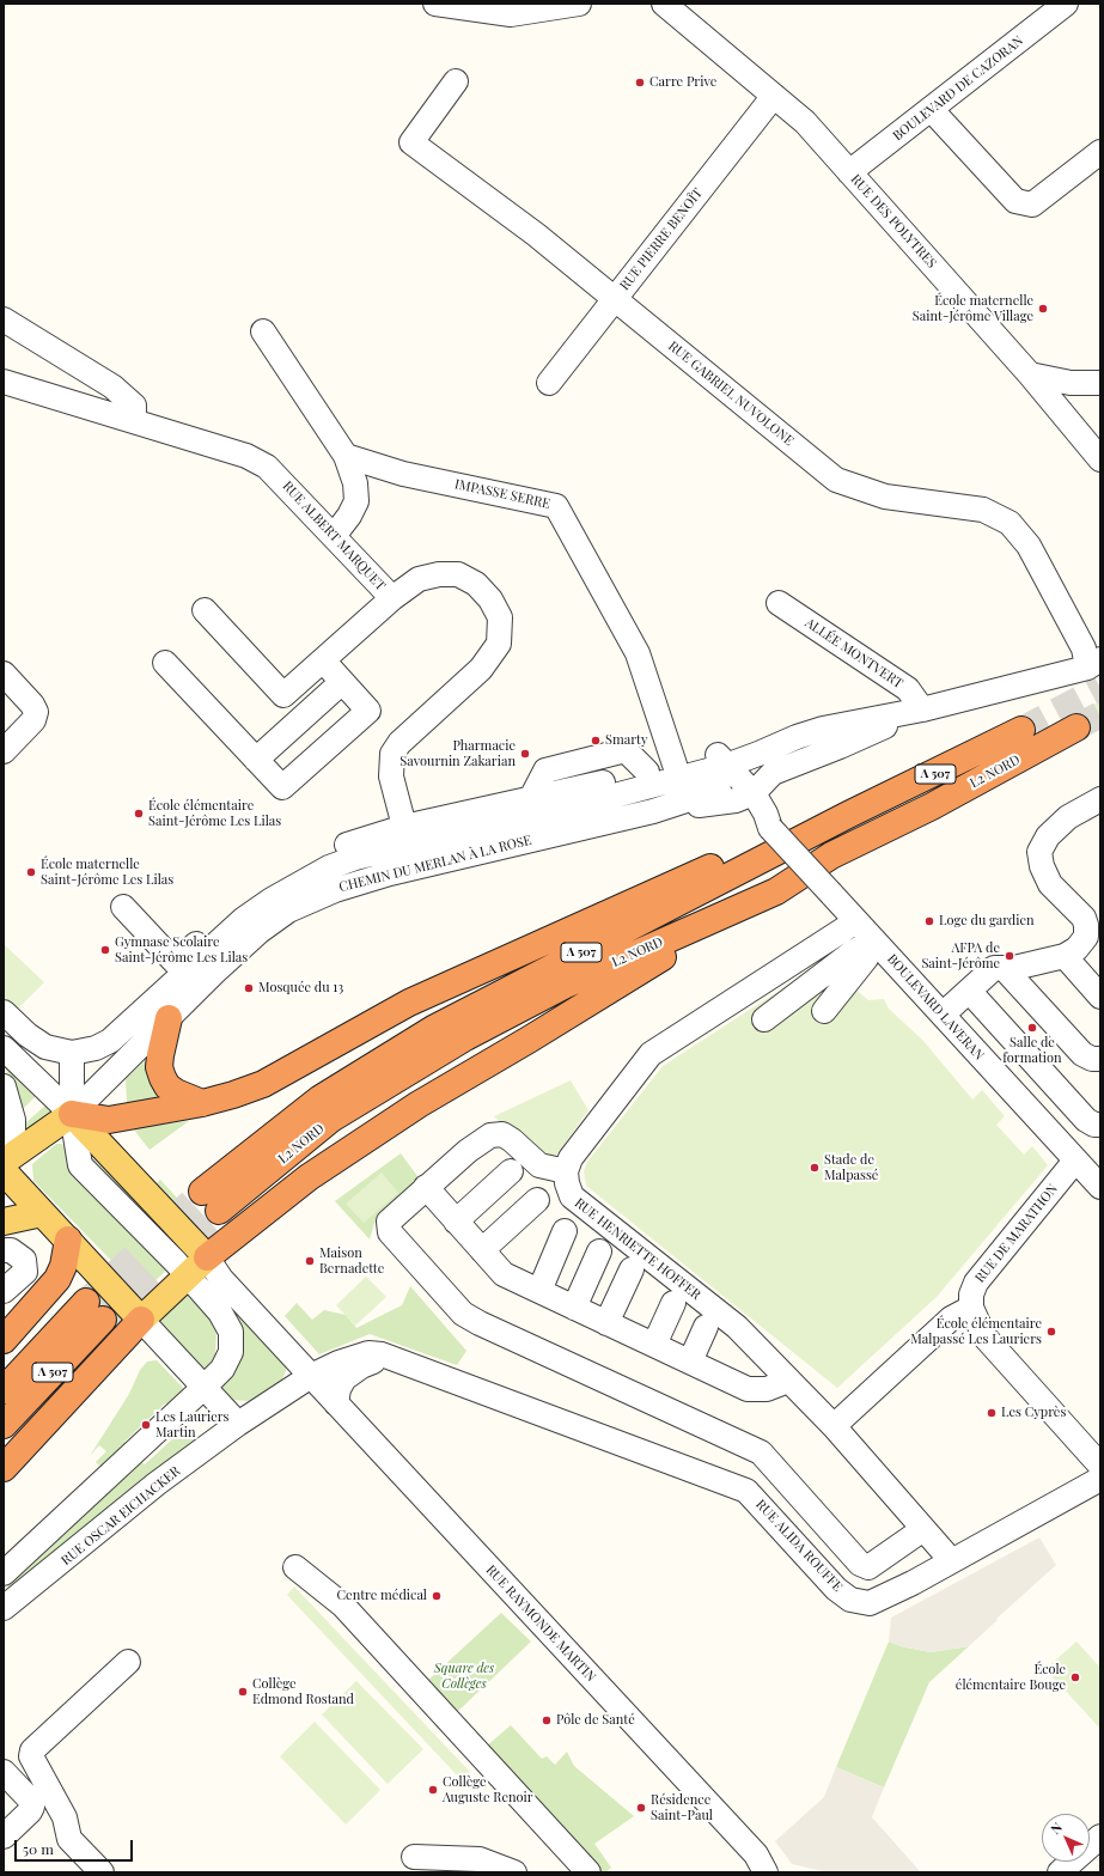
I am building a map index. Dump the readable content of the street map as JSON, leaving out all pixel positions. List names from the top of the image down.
{
  "streets": {
    "highway": ["L2 NORD", "A 507"],
    "street": [
      "BOULEVARD DE CAZORAN",
      "RUE DES POLYTRES",
      "RUE PIERRE BENOÎT",
      "RUE GABRIEL NUVOLONE",
      "IMPASSE SERRE",
      "RUE ALBERT MARQUET",
      "ALLÉE MONTVERT",
      "CHEMIN DU MERLAN À LA ROSE",
      "BOULEVARD LAVERAN",
      "RUE DE MARATHON",
      "RUE HENRIETTE HOFFER",
      "RUE OSCAR EICHACKER",
      "RUE ALIDA ROUFFE",
      "RUE RAYMONDE MARTIN"
    ]
  },
  "crossings": [
    ["BOULEVARD DE CAZORAN", "RUE DES POLYTRES"],
    ["RUE DES POLYTRES", "RUE PIERRE BENOÎT"],
    ["RUE PIERRE BENOÎT", "RUE GABRIEL NUVOLONE"],
    ["RUE GABRIEL NUVOLONE", "CHEMIN DU MERLAN À LA ROSE"],
    ["RUE ALBERT MARQUET", "CHEMIN DU MERLAN À LA ROSE"],
    ["ALLÉE MONTVERT", "CHEMIN DU MERLAN À LA ROSE"],
    ["CHEMIN DU MERLAN À LA ROSE", "BOULEVARD LAVERAN"],
    ["BOULEVARD LAVERAN", "RUE DE MARATHON"],
    ["RUE HENRIETTE HOFFER", "RUE ALIDA ROUFFE"],
    ["RUE ALIDA ROUFFE", "RUE RAYMONDE MARTIN"]
  ],
  "parks": ["Square des Collèges"],
  "places": [
    "Carre Prive",
    "École maternelle Saint-Jérôme Village",
    "Smarty",
    "Pharmacie Savournin Zakarian",
    "École élémentaire Saint-Jérôme Les Lilas",
    "École maternelle Saint-Jérôme Les Lilas",
    "Loge du gardien",
    "Gymnase Scolaire Saint-Jérôme Les Lilas",
    "AFPA de Saint-Jérôme",
    "Mosquée du 13",
    "Salle de formation",
    "Stade de Malpassé",
    "Maison Bernadette",
    "École élémentaire Malpassé Les Lauriers",
    "Les Cyprès",
    "Les Lauriers Martin",
    "Centre médical",
    "École élémentaire Bouge",
    "Collège Edmond Rostand",
    "Pôle de Santé",
    "Collège Auguste Renoir",
    "Résidence Saint-Paul"
  ],
  "scale_bar": "50 m",
  "north": "top left"
}
